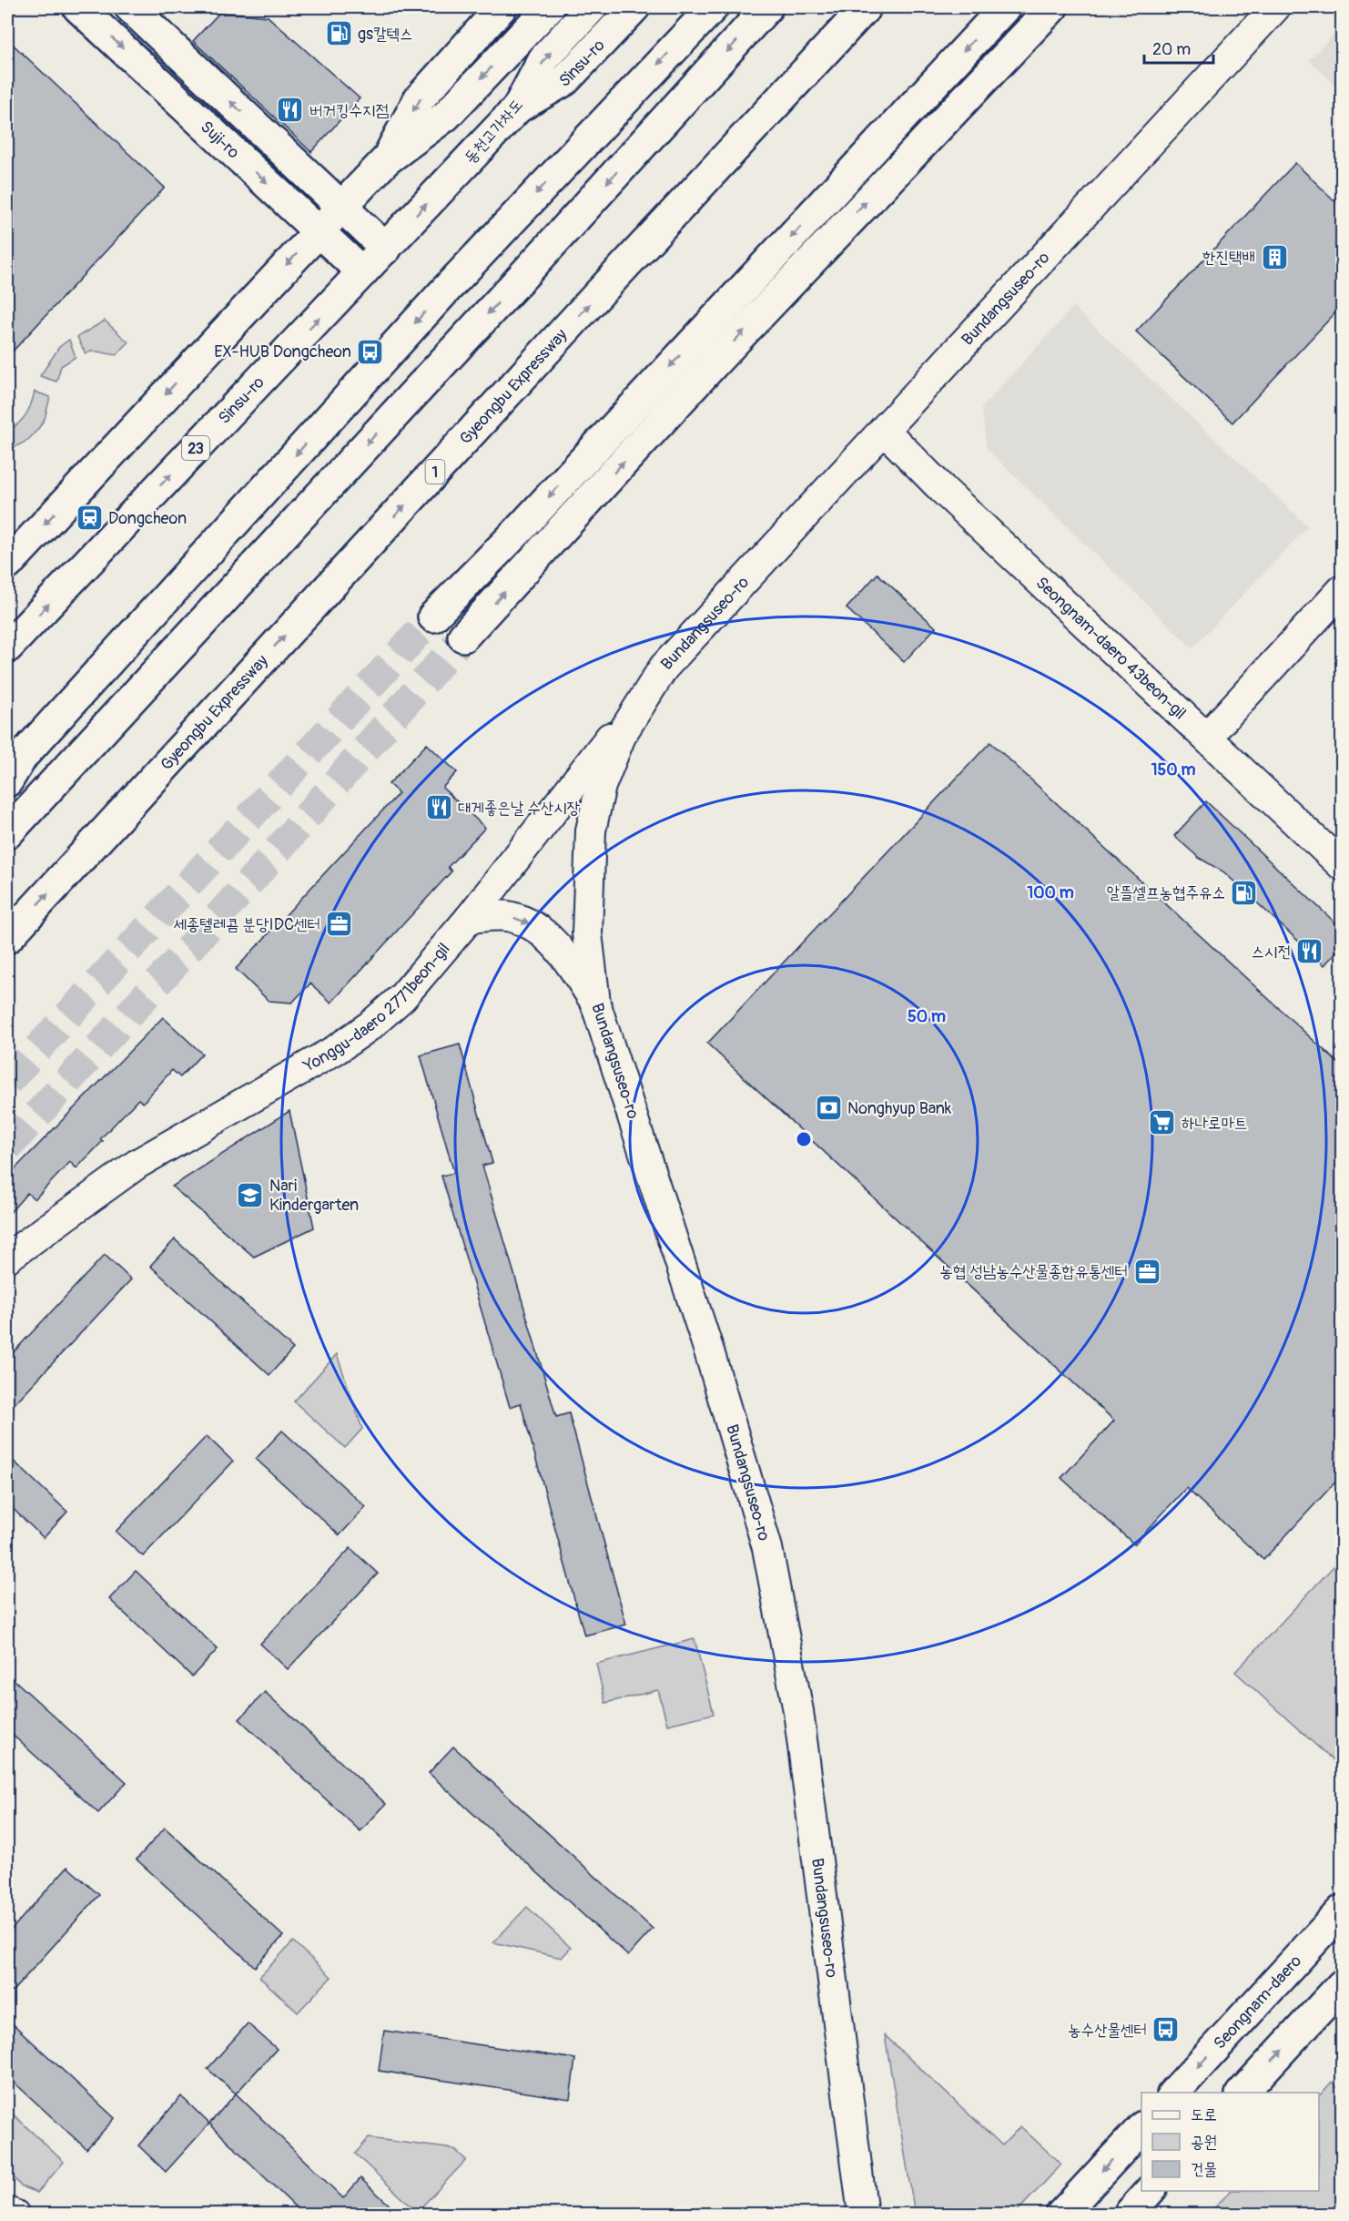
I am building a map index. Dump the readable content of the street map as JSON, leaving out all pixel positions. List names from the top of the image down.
{
  "streets": {
    "main road": [
      "Sinsu-ro",
      "동천고가차도",
      "Suji-ro",
      "Gyeongbu Expressway",
      "23",
      "1",
      "Seongnam-daero"
    ],
    "street": ["Bundangsuseo-ro", "Seongnam-daero 43beon-gil", "Yonggu-daero 2771beon-gil"]
  },
  "crossings": [
    ["Sinsu-ro", "동천고가차도"],
    ["Sinsu-ro", "Suji-ro"],
    ["동천고가차도", "Suji-ro"],
    ["Bundangsuseo-ro", "Seongnam-daero 43beon-gil"],
    ["Bundangsuseo-ro", "Yonggu-daero 2771beon-gil"]
  ],
  "places": {
    "fuel station": ["gs칼텍스", "알뜰셀프농협주유소"],
    "restaurant": ["버거킹수지점", "대게좋은날 수산시장", "스시전"],
    "building": ["한진택배"],
    "bus stop": ["EX-HUB Dongcheon", "농수산물센터"],
    "station": ["Dongcheon"],
    "office": ["세종텔레콤 분당IDC센터", "농협 성남농수산물종합유통센터"],
    "bank": ["Nonghyup Bank"],
    "supermarket": ["하나로마트"],
    "school or university": ["Nari Kindergarten"]
  },
  "legend": ["도로", "공원", "건물"],
  "scale_bar": "20 m",
  "rings": ["150 m", "100 m", "50 m"]
}
